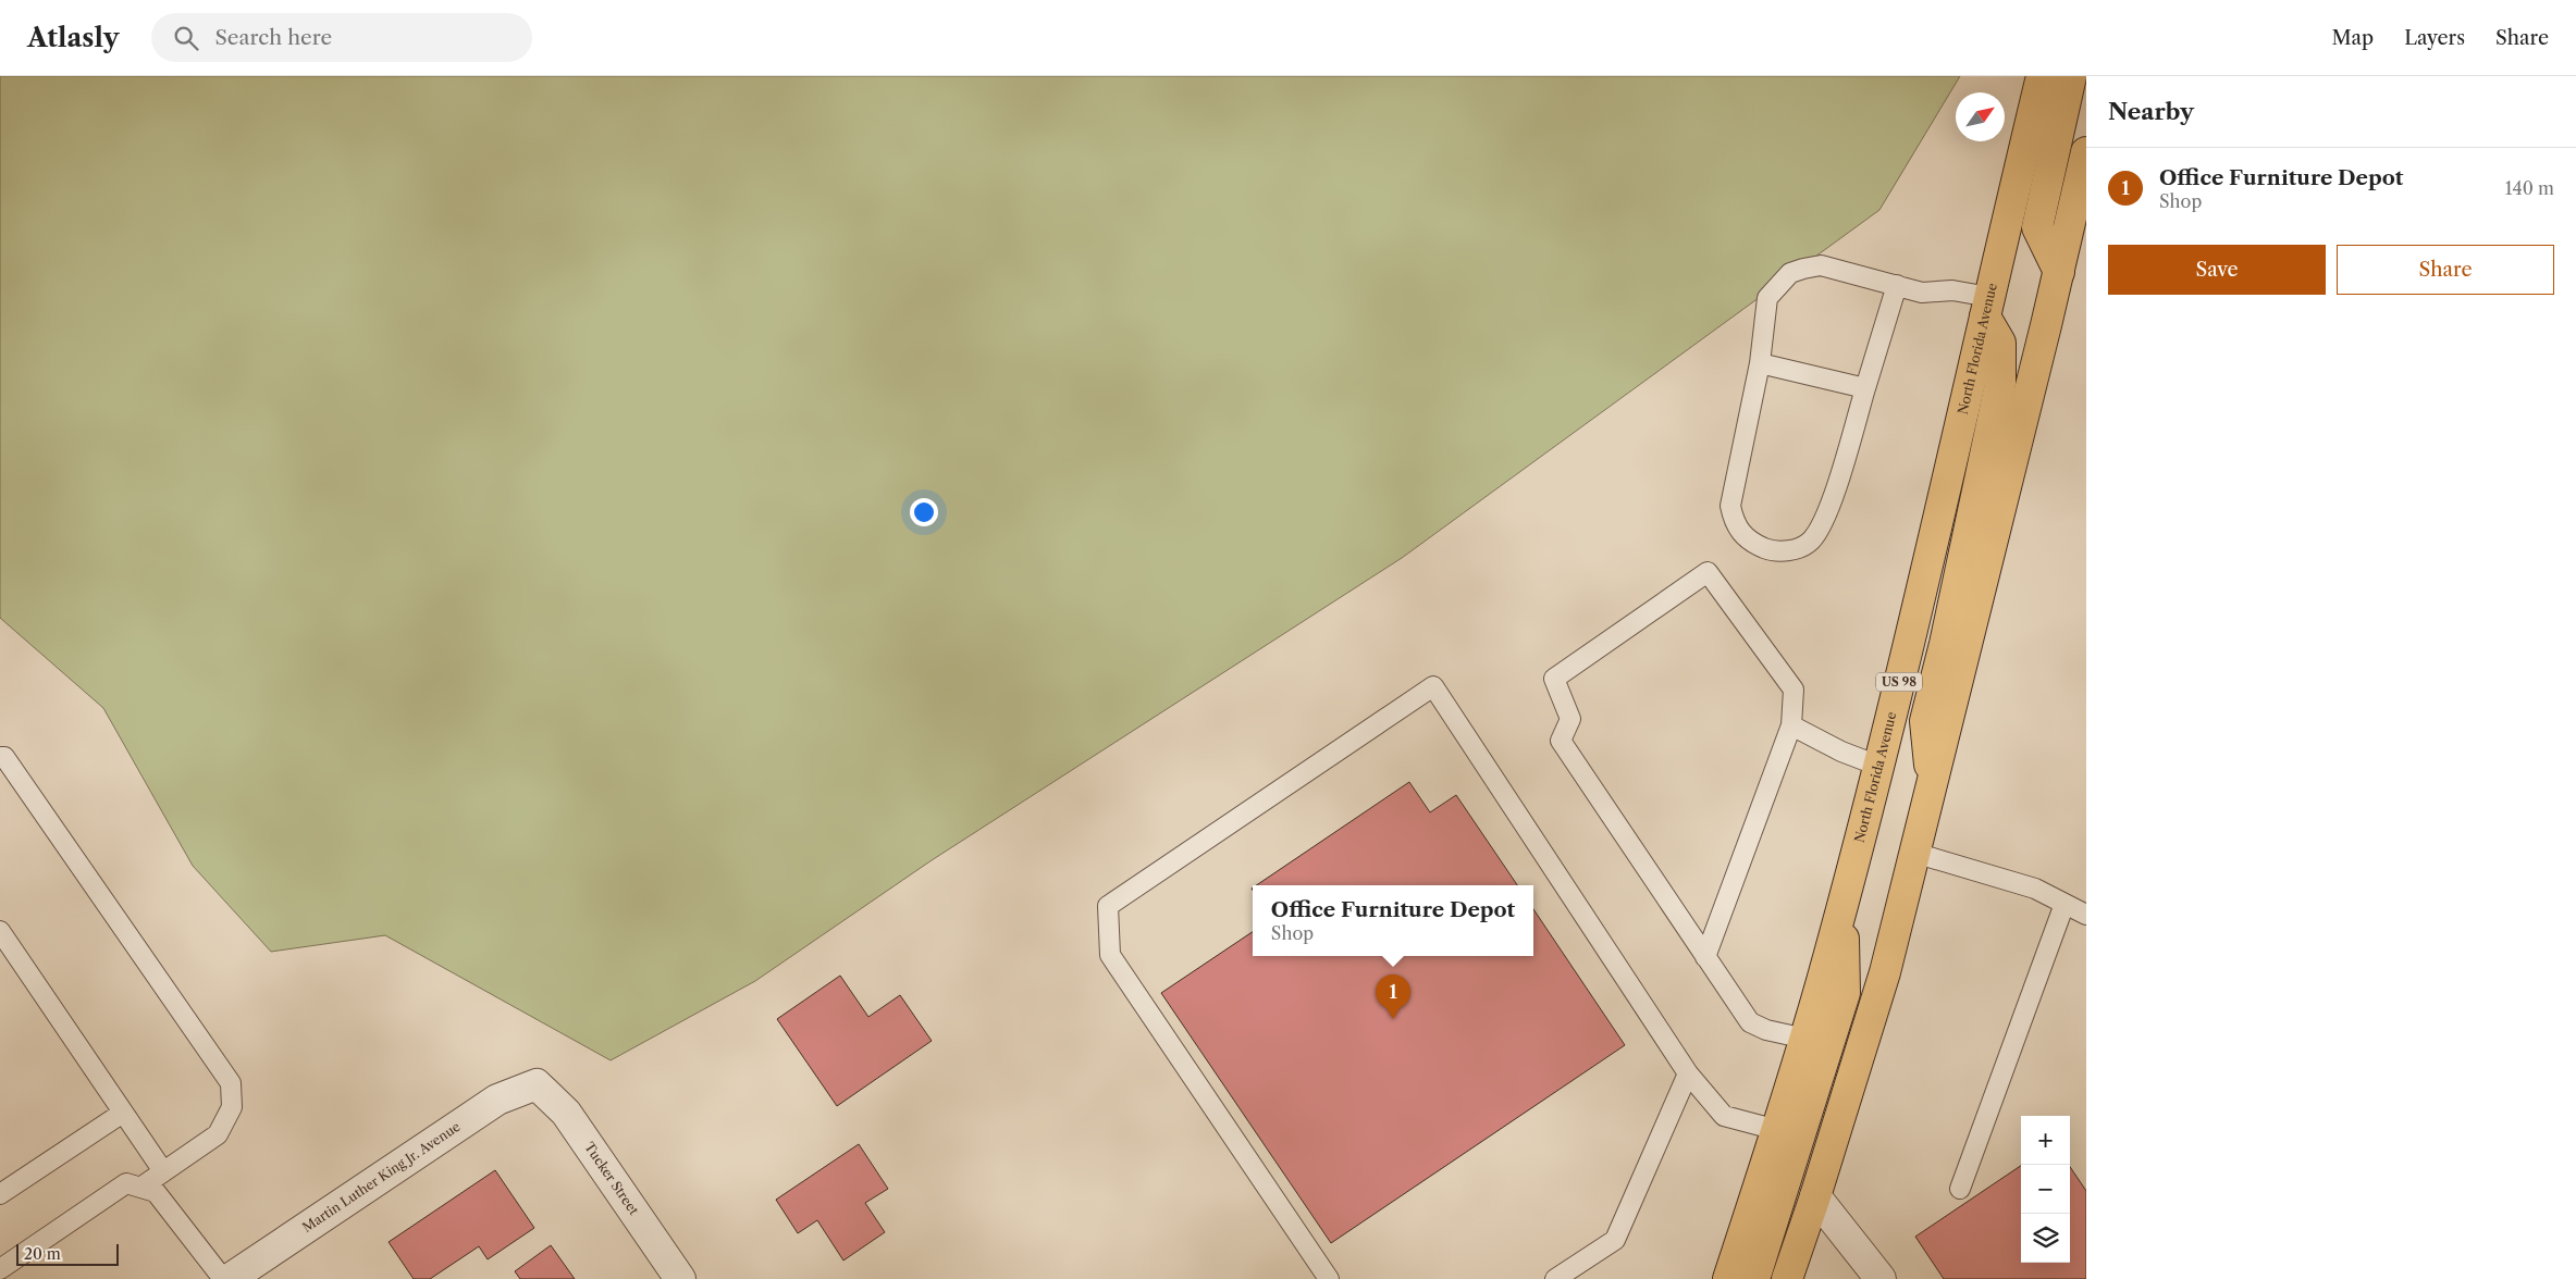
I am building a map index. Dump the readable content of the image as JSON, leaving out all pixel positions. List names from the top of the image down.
{
  "streets": {
    "main road": ["North Florida Avenue", "US 98"],
    "street": ["Martin Luther King Jr. Avenue", "Tucker Street"]
  },
  "crossings": [
    ["Martin Luther King Jr. Avenue", "Tucker Street"]
  ],
  "scale_bar": "20 m",
  "north": "top right",
  "page": {
    "header": "Atlasly",
    "search": "Search here",
    "nav": ["Map", "Layers", "Share"],
    "heading": "Nearby",
    "list": [
      {
        "mark": "1",
        "name": "Office Furniture Depot",
        "note": "Shop",
        "value": "140 m"
      }
    ],
    "buttons": ["Save", "Share"],
    "popup": ["Office Furniture Depot", "Shop"],
    "pins": "1",
    "map_buttons": ["+", "−"],
    "scale": "20 m"
  }
}
